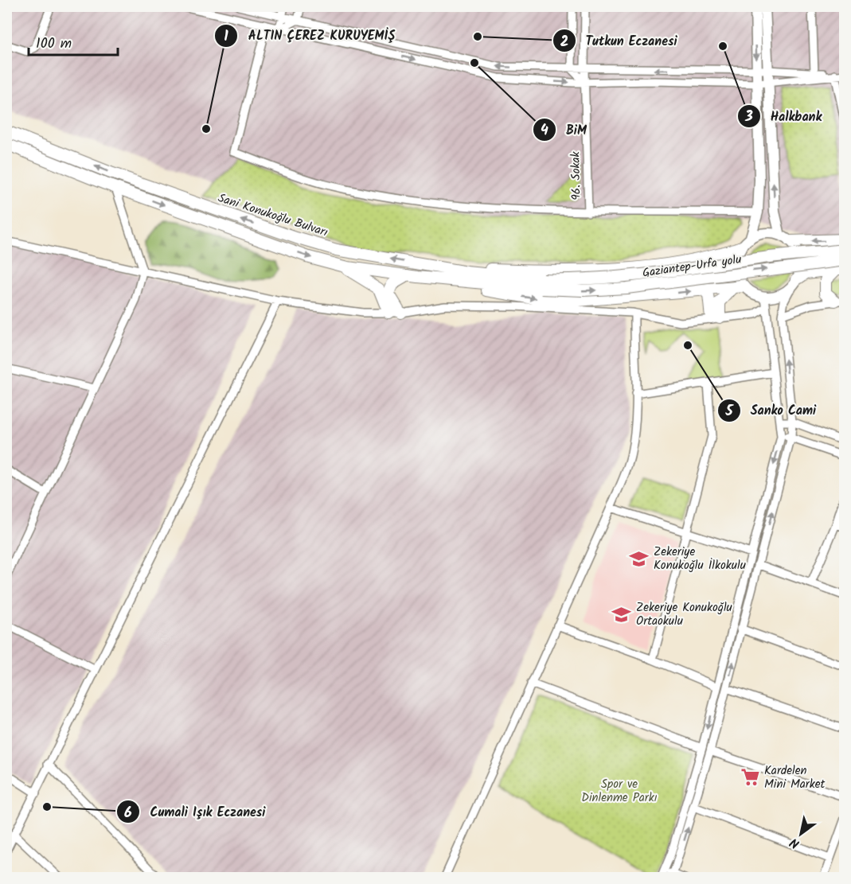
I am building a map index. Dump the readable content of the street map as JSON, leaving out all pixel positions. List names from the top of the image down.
{
  "streets": {
    "highway": ["Sani Konukoğlu Bulvarı", "Gaziantep-Urfa yolu"],
    "street": ["96. Sokak"]
  },
  "crossings": [
    ["Sani Konukoğlu Bulvarı", "Gaziantep-Urfa yolu"]
  ],
  "parks": ["Spor ve Dinlenme Parkı"],
  "places": {
    "other": [
      "Tutkun Eczanesi",
      "Halkbank",
      "BiM",
      "ALTIN ÇEREZ KURUYEMİŞ",
      "Sanko Cami",
      "Cumali Işık Eczanesi"
    ],
    "school or university": ["Zekeriye Konukoğlu İlkokulu", "Zekeriye Konukoğlu Ortaokulu"],
    "supermarket": ["Kardelen Mini Market"]
  },
  "scale_bar": "100 m",
  "north": "bottom left"
}
